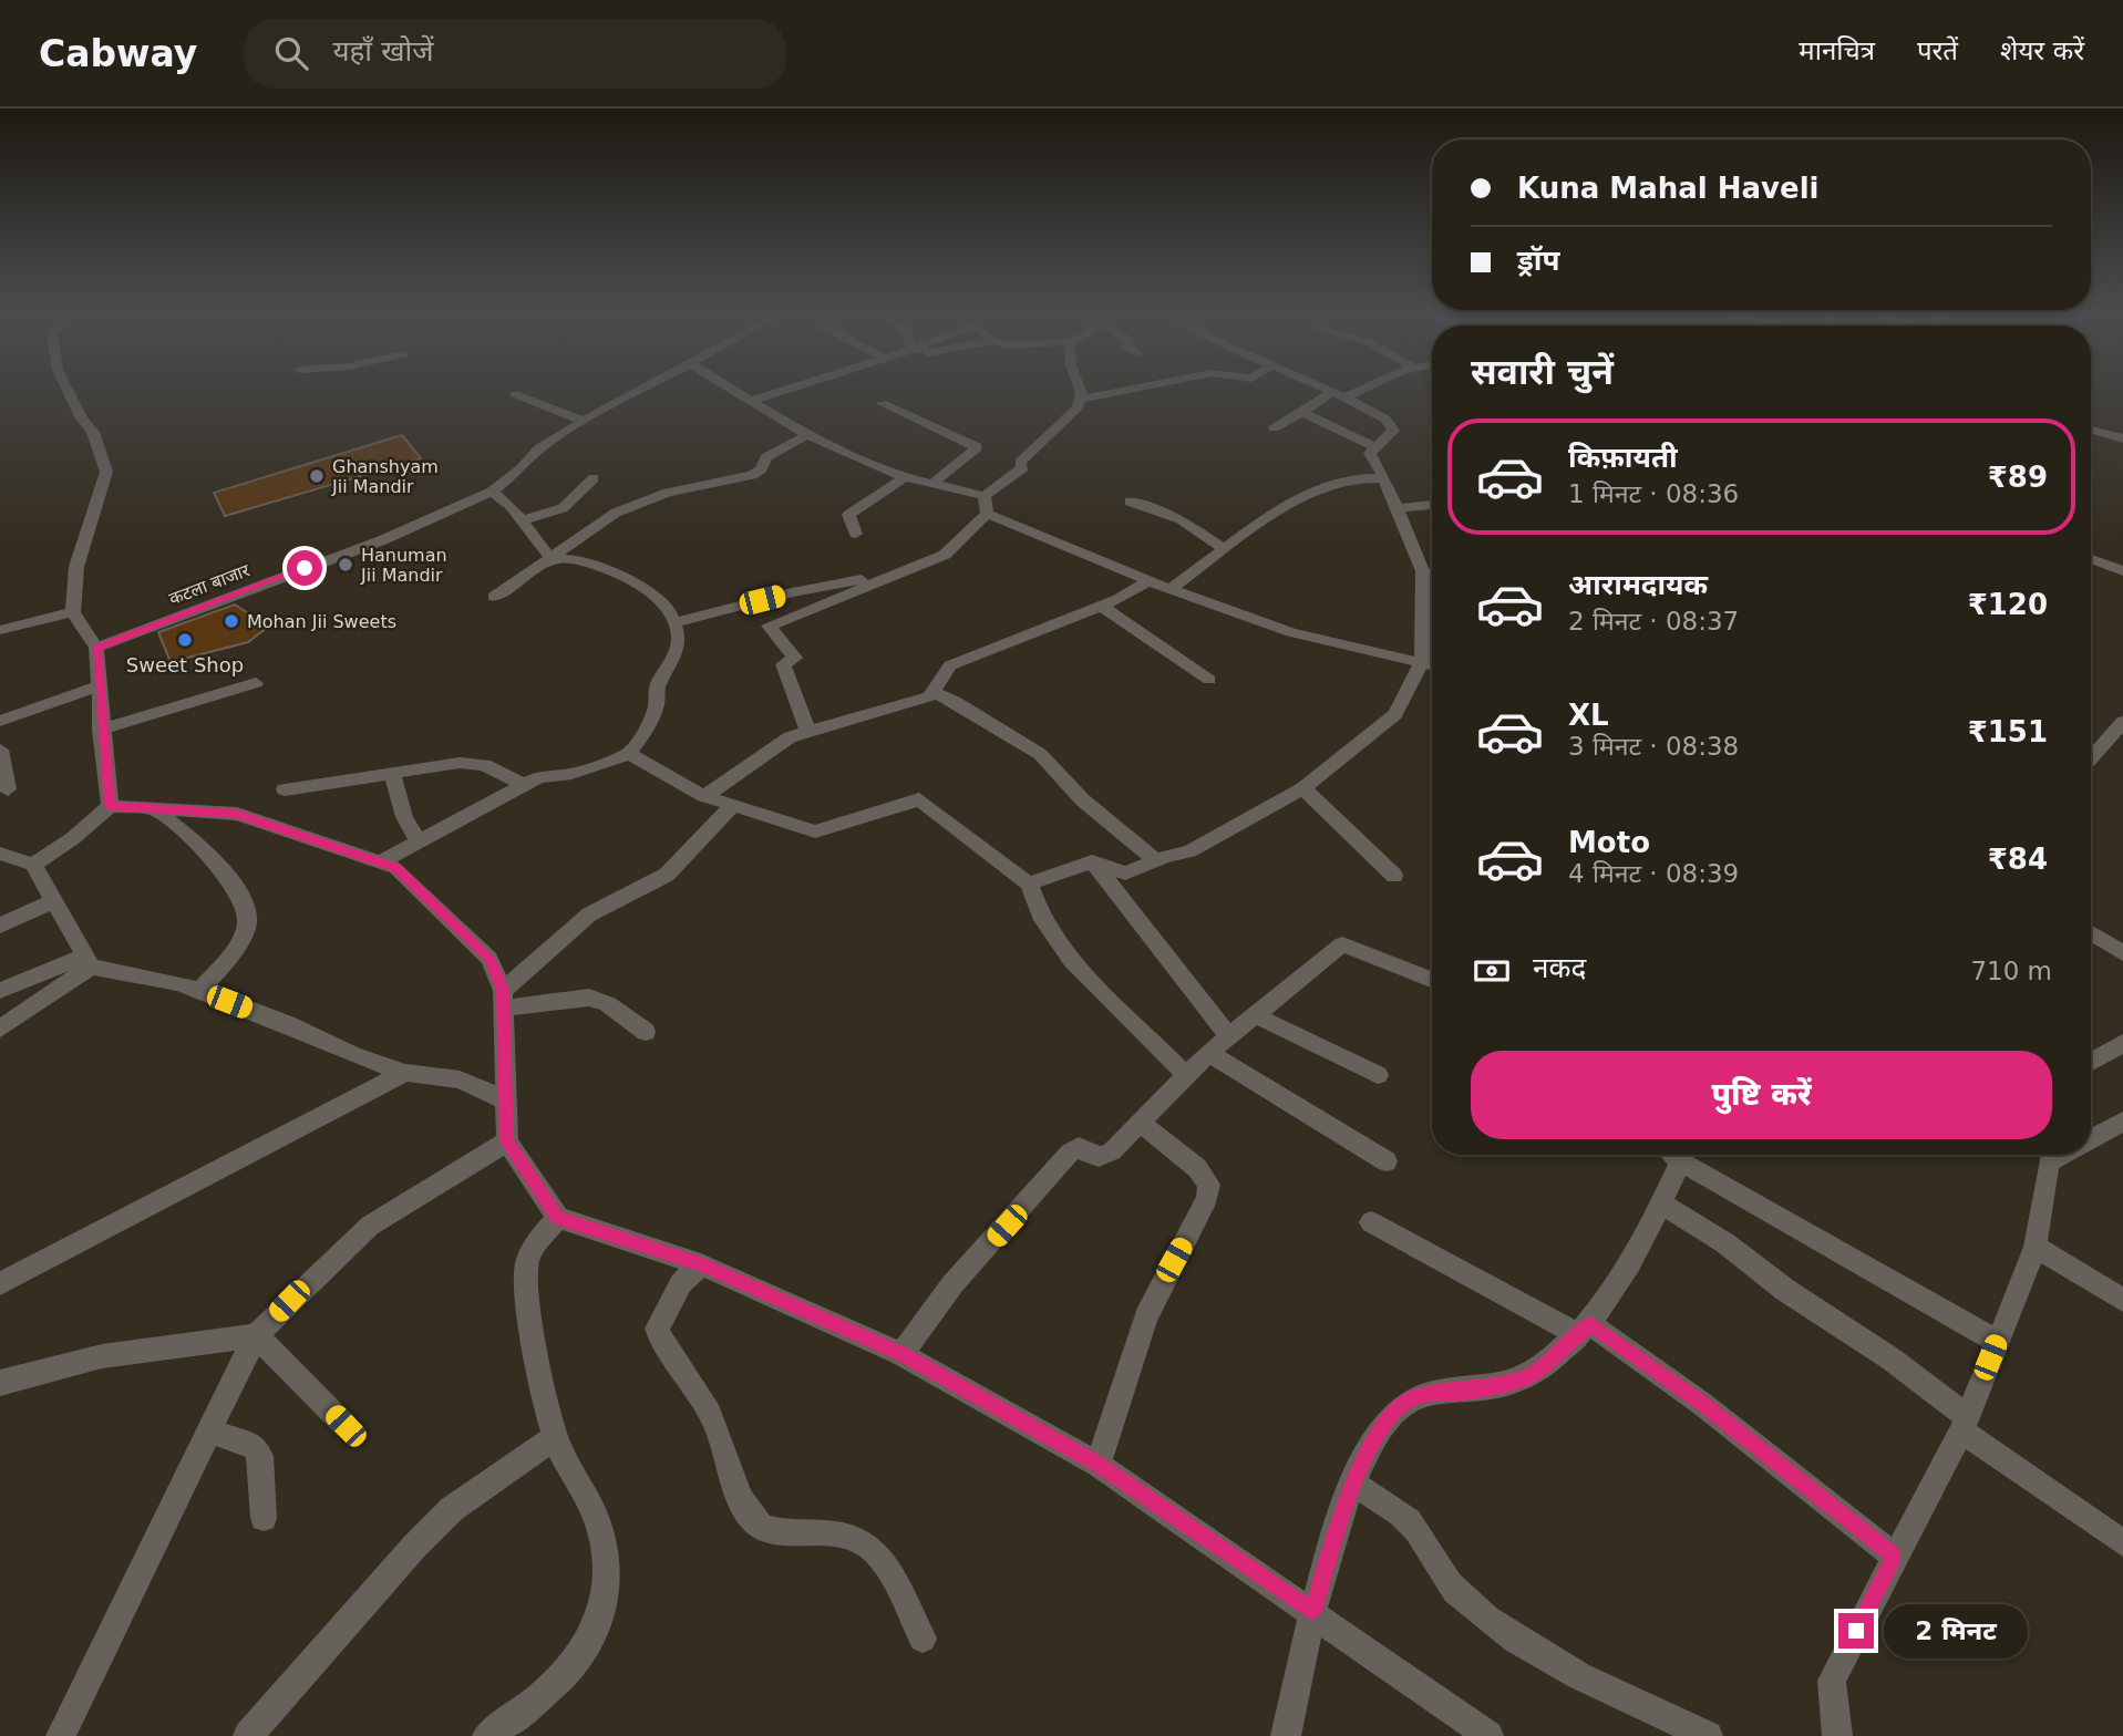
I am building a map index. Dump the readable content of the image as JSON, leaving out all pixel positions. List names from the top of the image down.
{
  "streets": {
    "street": ["कटला बाजार"]
  },
  "places": [
    "Ghanshyam Jii Mandir",
    "Hanuman Jii Mandir",
    "Mohan Jii Sweets",
    "Sweet Shop"
  ],
  "page": {
    "header": "Cabway",
    "search": "यहाँ खोजें",
    "nav": ["मानचित्र", "परतें", "शेयर करें"],
    "banner": ["Kuna Mahal Haveli", "ड्रॉप"],
    "heading": "सवारी चुनें",
    "list": [
      {
        "name": "किफ़ायती",
        "note": "1 मिनट · 08:36",
        "value": "₹89"
      },
      {
        "name": "आरामदायक",
        "note": "2 मिनट · 08:37",
        "value": "₹120"
      },
      {
        "name": "XL",
        "note": "3 मिनट · 08:38",
        "value": "₹151"
      },
      {
        "name": "Moto",
        "note": "4 मिनट · 08:39",
        "value": "₹84"
      }
    ],
    "pay": ["नकद", "710 m"],
    "buttons": "पुष्टि करें",
    "bubble": "2 मिनट"
  }
}
